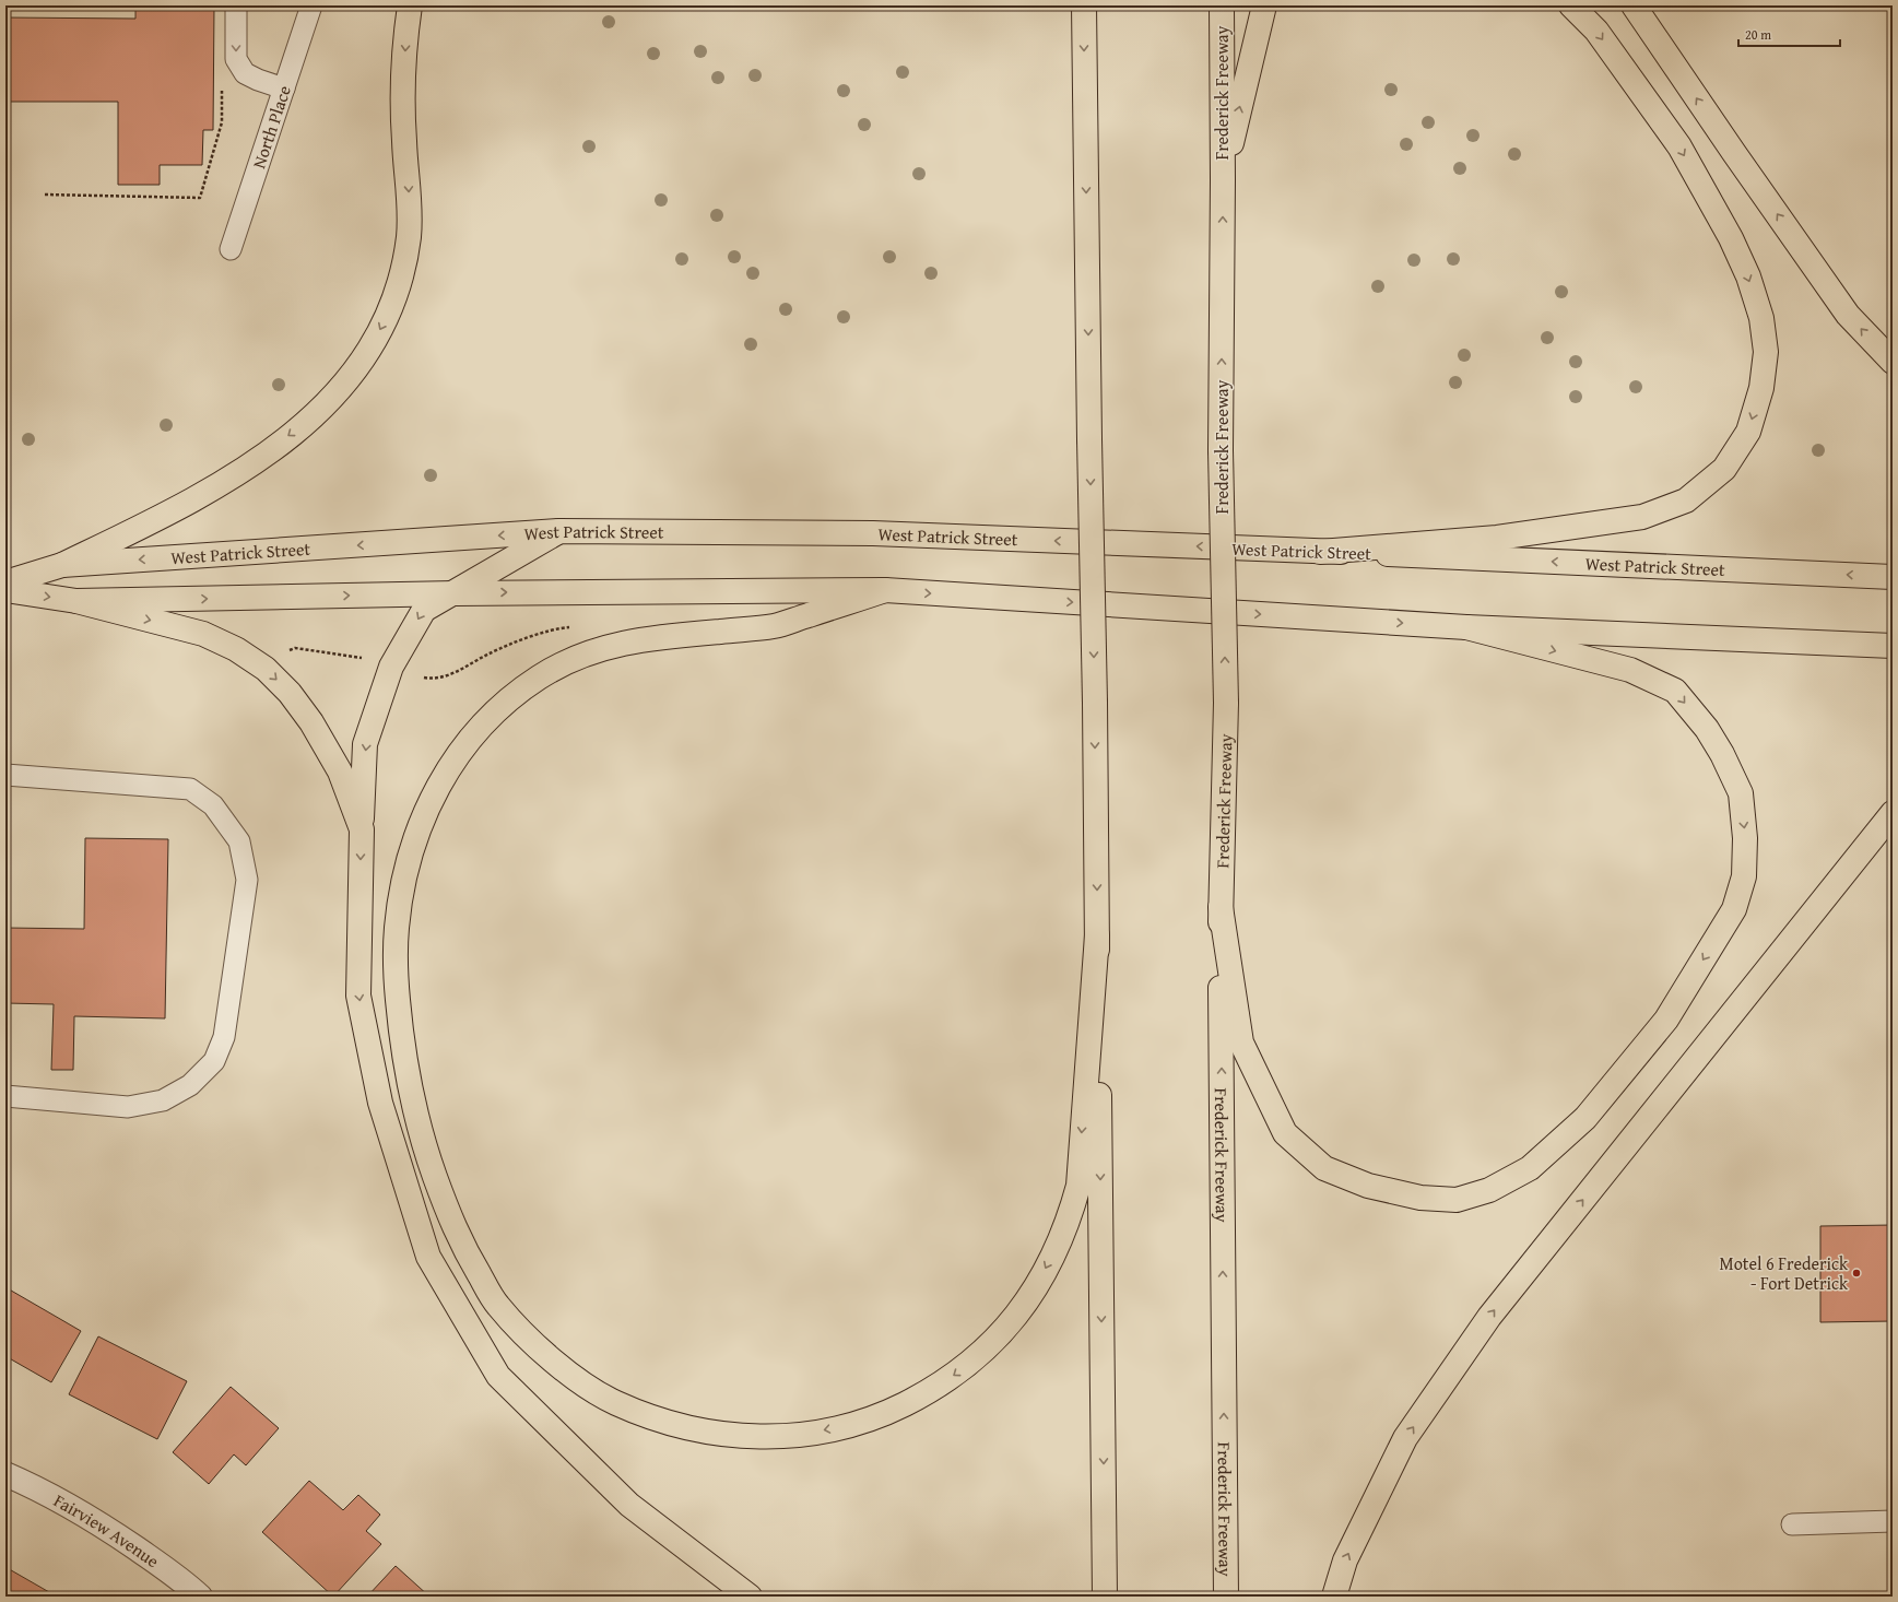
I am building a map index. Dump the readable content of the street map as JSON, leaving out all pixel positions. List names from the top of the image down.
{
  "streets": {
    "main road": ["Frederick Freeway", "West Patrick Street"],
    "street": ["Fairview Avenue"],
    "lane": ["North Place"]
  },
  "places": ["Motel 6 Frederick - Fort Detrick"],
  "scale_bar": "20 m"
}
